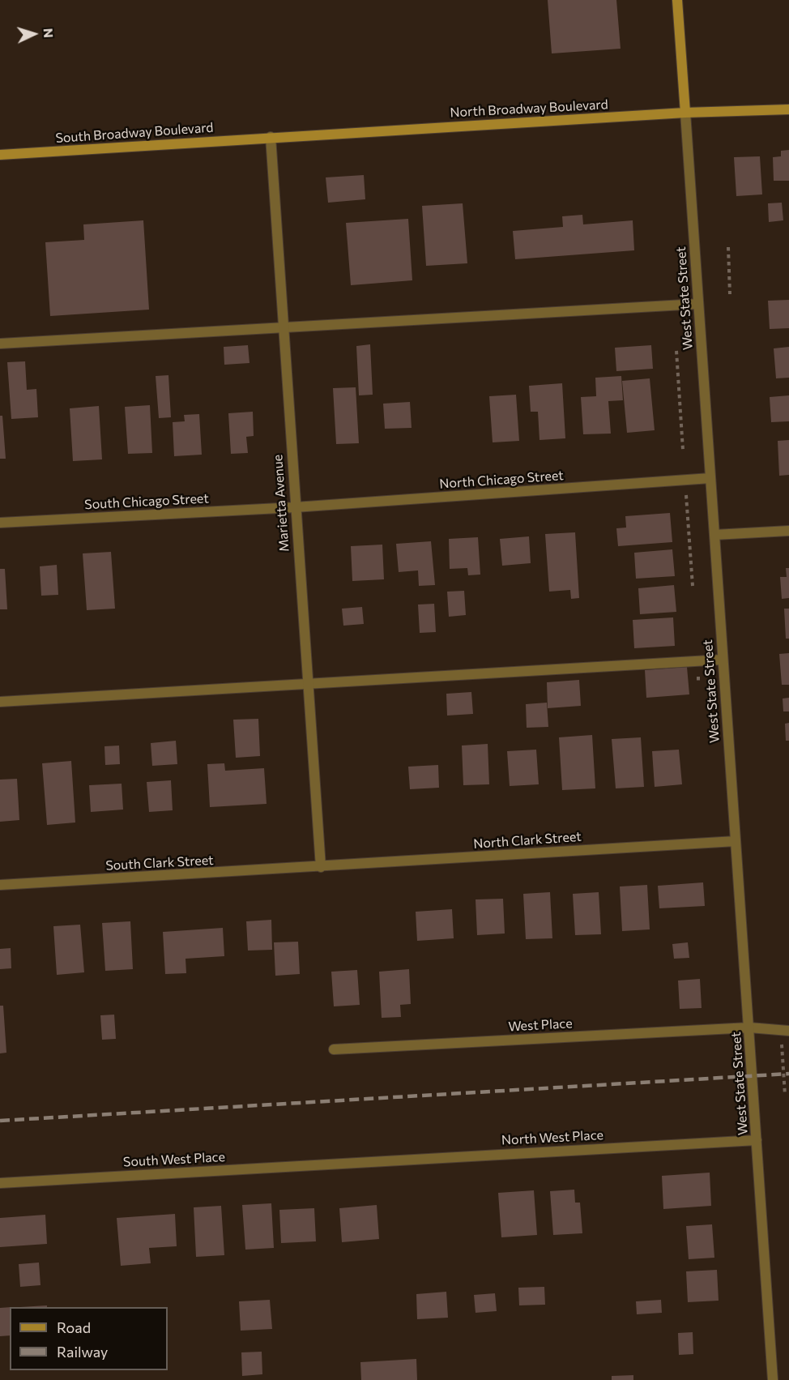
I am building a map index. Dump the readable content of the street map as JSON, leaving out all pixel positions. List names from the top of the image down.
{
  "streets": {
    "main road": ["North Broadway Boulevard", "South Broadway Boulevard", "West State Street"],
    "street": [
      "North Chicago Street",
      "South Chicago Street",
      "Marietta Avenue",
      "North Clark Street",
      "South Clark Street",
      "West Place",
      "North West Place",
      "South West Place"
    ]
  },
  "crossings": [
    ["North Broadway Boulevard", "South Broadway Boulevard"],
    ["North Broadway Boulevard", "West State Street"],
    ["North Broadway Boulevard", "Marietta Avenue"],
    ["South Broadway Boulevard", "Marietta Avenue"],
    ["West State Street", "North Chicago Street"],
    ["West State Street", "North Clark Street"],
    ["West State Street", "West Place"],
    ["West State Street", "North West Place"],
    ["North Chicago Street", "South Chicago Street"],
    ["North Chicago Street", "Marietta Avenue"],
    ["South Chicago Street", "Marietta Avenue"],
    ["Marietta Avenue", "North Clark Street"],
    ["Marietta Avenue", "South Clark Street"],
    ["North Clark Street", "South Clark Street"],
    ["North West Place", "South West Place"]
  ],
  "legend": ["Road", "Railway"],
  "north": "right"
}
